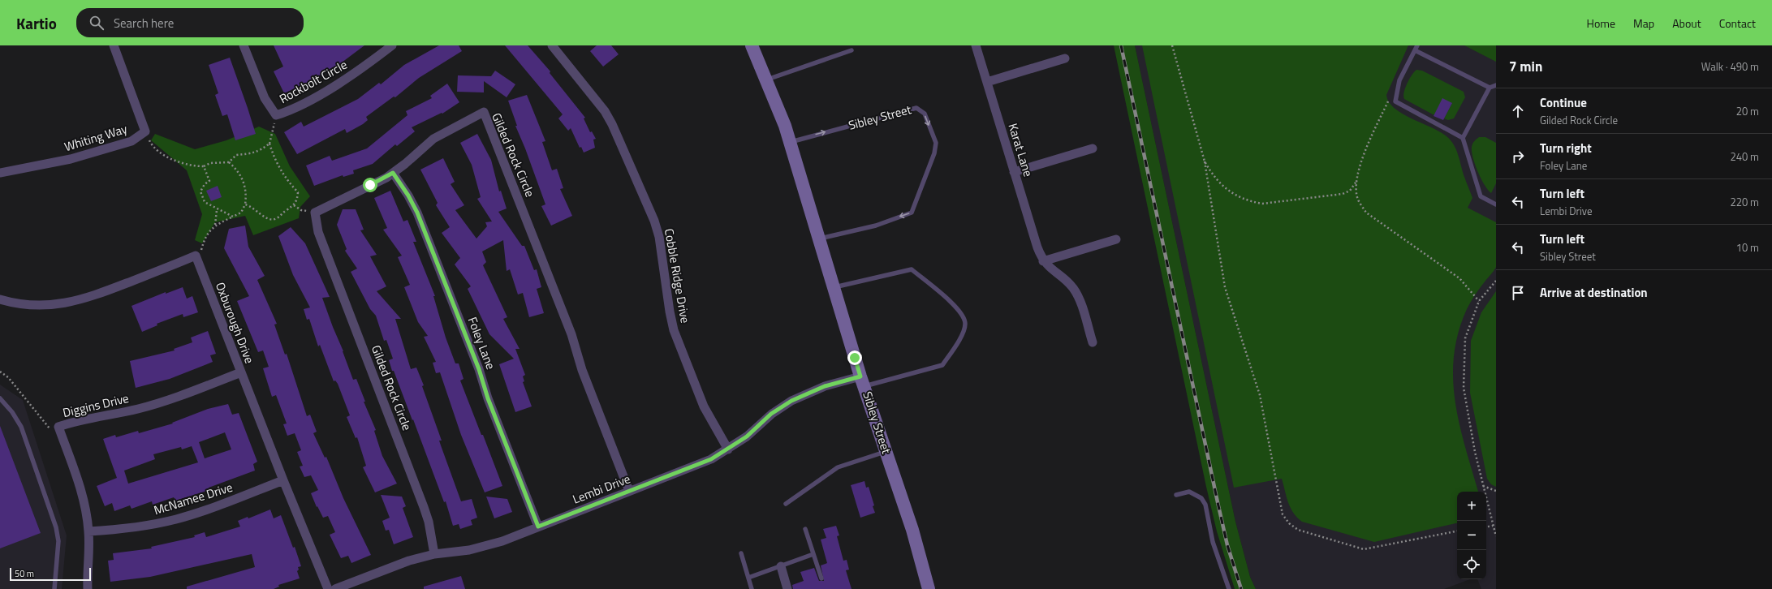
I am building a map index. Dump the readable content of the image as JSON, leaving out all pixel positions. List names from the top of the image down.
{
  "streets": {
    "street": [
      "Rockbolt Circle",
      "Sibley Street",
      "Whiting Way",
      "Karat Lane",
      "Gilded Rock Circle",
      "Cobble Ridge Drive",
      "Oxburough Drive",
      "Foley Lane",
      "Diggins Drive",
      "Lembi Drive",
      "McNamee Drive"
    ]
  },
  "crossings": [
    ["Sibley Street", "Lembi Drive"],
    ["Gilded Rock Circle", "Foley Lane"],
    ["Gilded Rock Circle", "Lembi Drive"],
    ["Cobble Ridge Drive", "Lembi Drive"],
    ["Oxburough Drive", "Diggins Drive"],
    ["Oxburough Drive", "McNamee Drive"],
    ["Foley Lane", "Lembi Drive"],
    ["Diggins Drive", "McNamee Drive"]
  ],
  "scale_bar": "50 m",
  "page": {
    "header": "Kartio",
    "search": "Search here",
    "nav": [
      "Home",
      "Map",
      "About",
      "Contact"
    ],
    "heading": ["7 min", "Walk · 490 m"],
    "list": [
      ["Continue", "Gilded Rock Circle", "20 m"],
      ["Turn right", "Foley Lane", "240 m"],
      ["Turn left", "Lembi Drive", "220 m"],
      ["Turn left", "Sibley Street", "10 m"],
      "Arrive at destination"
    ],
    "map_buttons": ["+", "−"],
    "scale": "50 m"
  }
}
